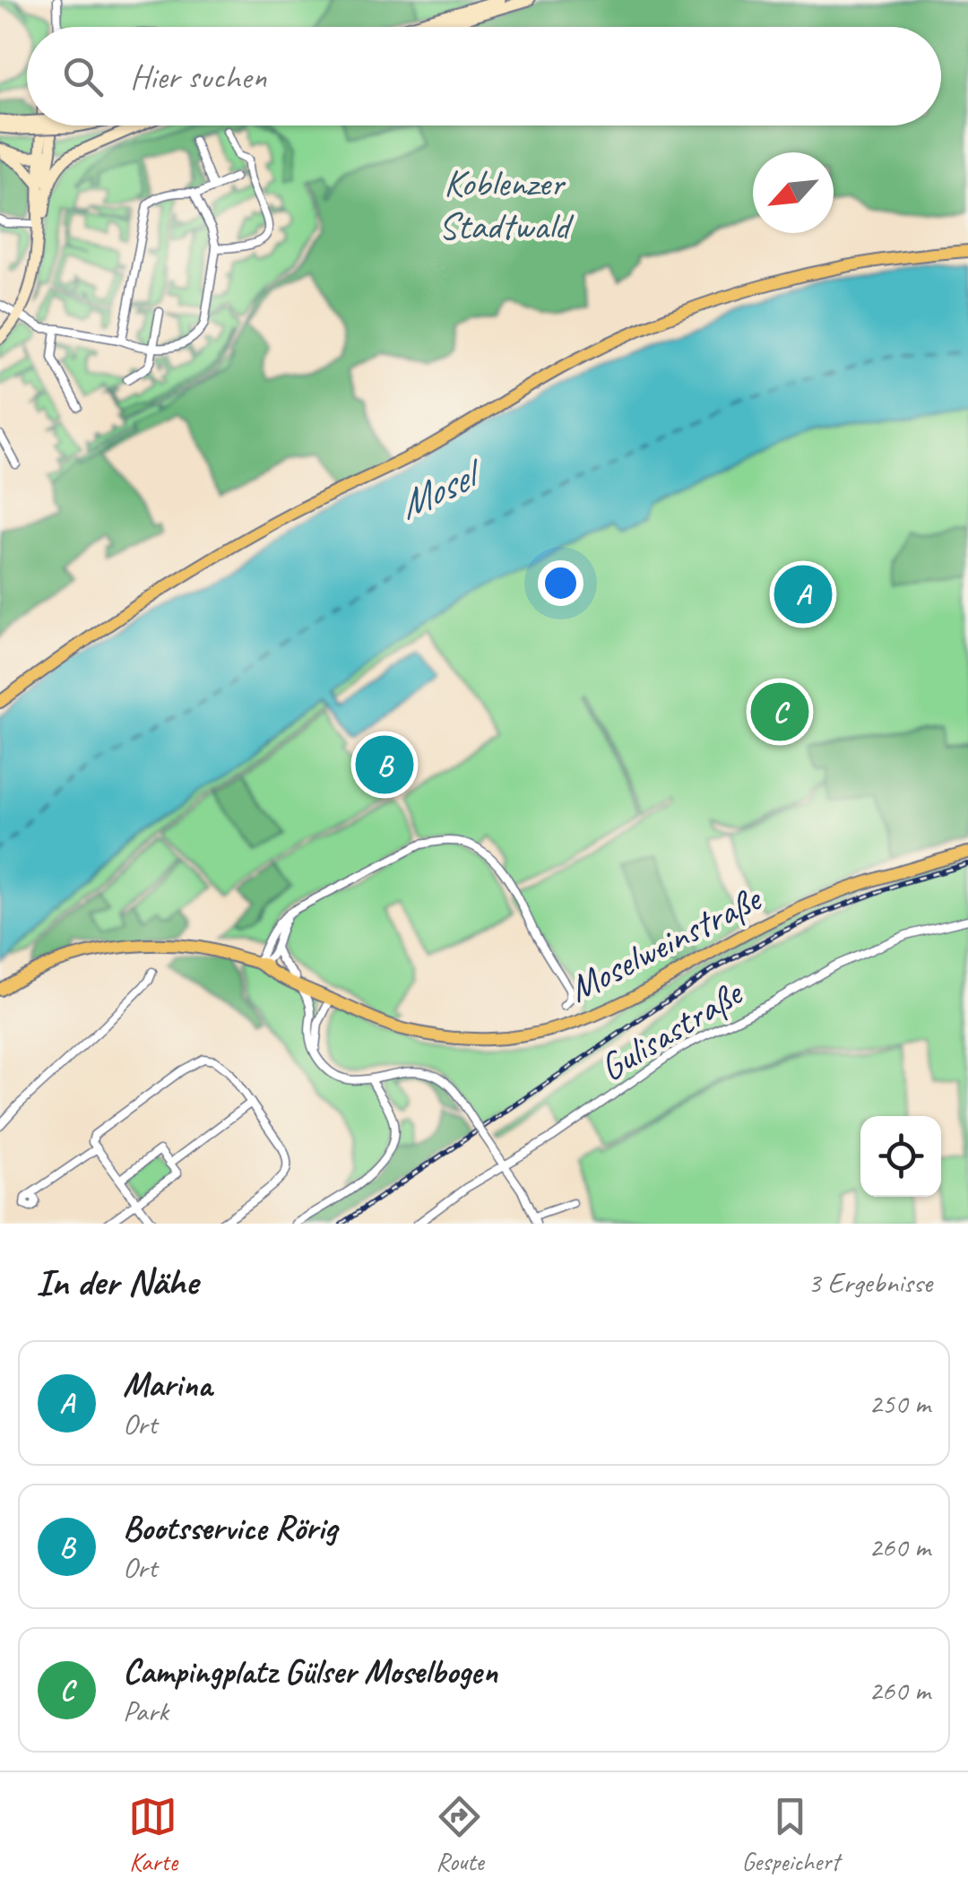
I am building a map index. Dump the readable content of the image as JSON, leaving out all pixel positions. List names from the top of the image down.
{
  "streets": {
    "main road": ["Moselweinstraße"],
    "street": ["Gulisastraße"]
  },
  "water": ["Mosel"],
  "parks": ["Koblenzer Stadtwald"],
  "north": "bottom left",
  "page": {
    "search": "Hier suchen",
    "pins": ["A", "C", "B"],
    "heading": ["In der Nähe", "3 Ergebnisse"],
    "list": [
      {
        "mark": "A",
        "name": "Marina",
        "note": "Ort",
        "value": "250 m"
      },
      {
        "mark": "B",
        "name": "Bootsservice Rörig",
        "note": "Ort",
        "value": "260 m"
      },
      {
        "mark": "C",
        "name": "Campingplatz Gülser Moselbogen",
        "note": "Park",
        "value": "260 m"
      }
    ],
    "nav": ["Karte", "Route", "Gespeichert"]
  }
}
